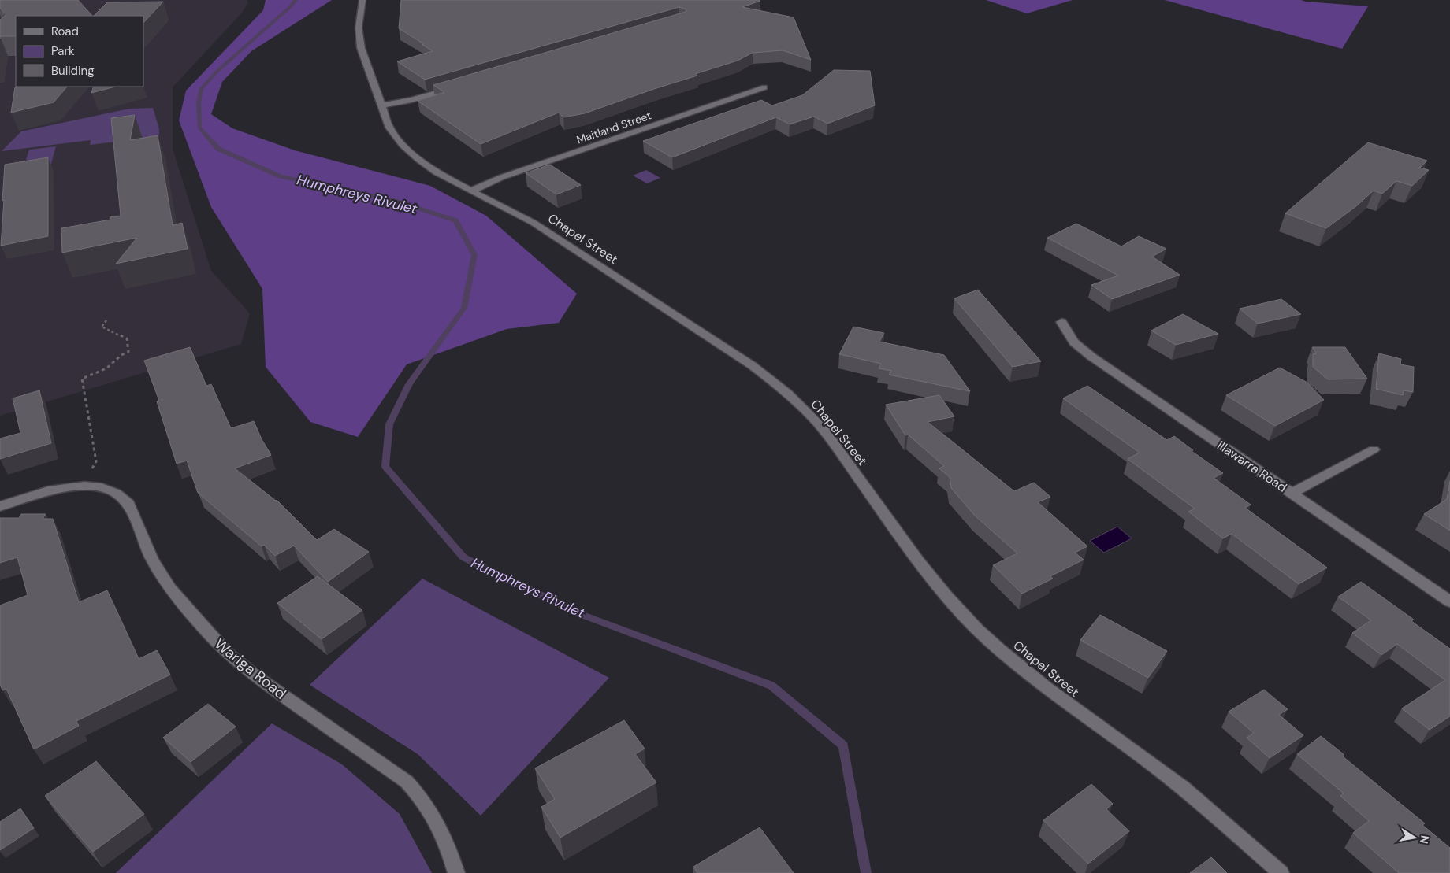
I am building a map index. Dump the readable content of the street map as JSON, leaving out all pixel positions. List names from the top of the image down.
{
  "streets": {
    "street": [
      "Maitland Street",
      "Chapel Street",
      "Illawarra Road",
      "Wariga Road"
    ]
  },
  "crossings": [
    ["Maitland Street", "Chapel Street"]
  ],
  "water": ["Humphreys Rivulet"],
  "legend": ["Road", "Park", "Building"],
  "north": "right"
}
